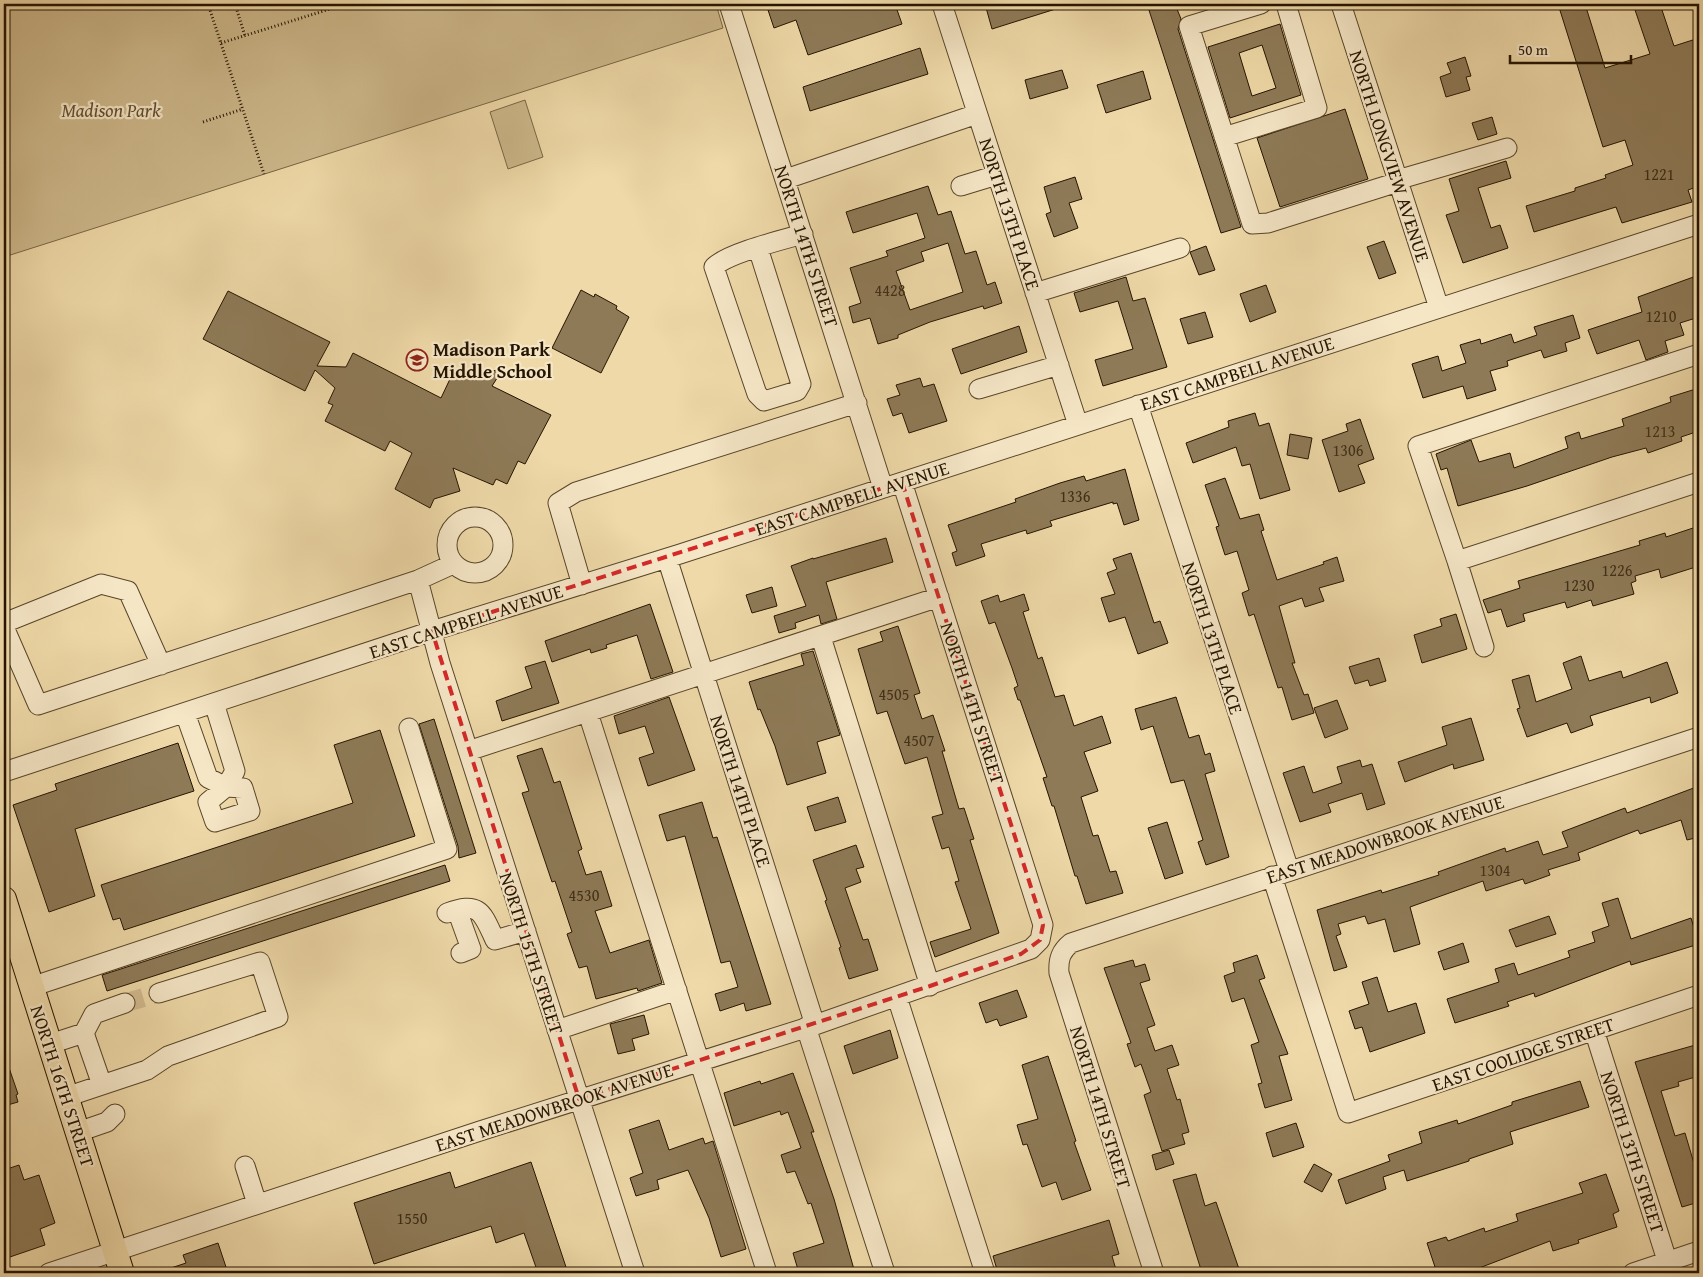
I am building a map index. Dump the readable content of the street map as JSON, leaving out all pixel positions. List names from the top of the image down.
{
  "streets": {
    "main road": ["NORTH 16TH STREET"],
    "street": [
      "NORTH LONGVIEW AVENUE",
      "NORTH 13TH PLACE",
      "NORTH 14TH STREET",
      "EAST CAMPBELL AVENUE",
      "NORTH 14TH PLACE",
      "EAST MEADOWBROOK AVENUE",
      "NORTH 15TH STREET",
      "EAST COOLIDGE STREET",
      "NORTH 13TH STREET"
    ]
  },
  "crossings": [
    ["NORTH LONGVIEW AVENUE", "EAST CAMPBELL AVENUE"],
    ["NORTH 13TH PLACE", "EAST CAMPBELL AVENUE"],
    ["NORTH 13TH PLACE", "EAST MEADOWBROOK AVENUE"],
    ["NORTH 13TH PLACE", "EAST COOLIDGE STREET"],
    ["NORTH 14TH STREET", "EAST CAMPBELL AVENUE"],
    ["NORTH 14TH STREET", "EAST MEADOWBROOK AVENUE"],
    ["EAST CAMPBELL AVENUE", "NORTH 14TH PLACE"],
    ["EAST CAMPBELL AVENUE", "NORTH 15TH STREET"],
    ["NORTH 14TH PLACE", "EAST MEADOWBROOK AVENUE"],
    ["EAST MEADOWBROOK AVENUE", "NORTH 15TH STREET"],
    ["EAST MEADOWBROOK AVENUE", "NORTH 16TH STREET"],
    ["EAST COOLIDGE STREET", "NORTH 13TH STREET"]
  ],
  "parks": ["Madison Park"],
  "places": {
    "school or university": ["Madison Park Middle School"]
  },
  "house_numbers": [
    "1221",
    "4428",
    "1210",
    "1213",
    "1306",
    "1336",
    "1226",
    "1230",
    "4505",
    "4507",
    "1304",
    "4530",
    "1550"
  ],
  "scale_bar": "50 m"
}
